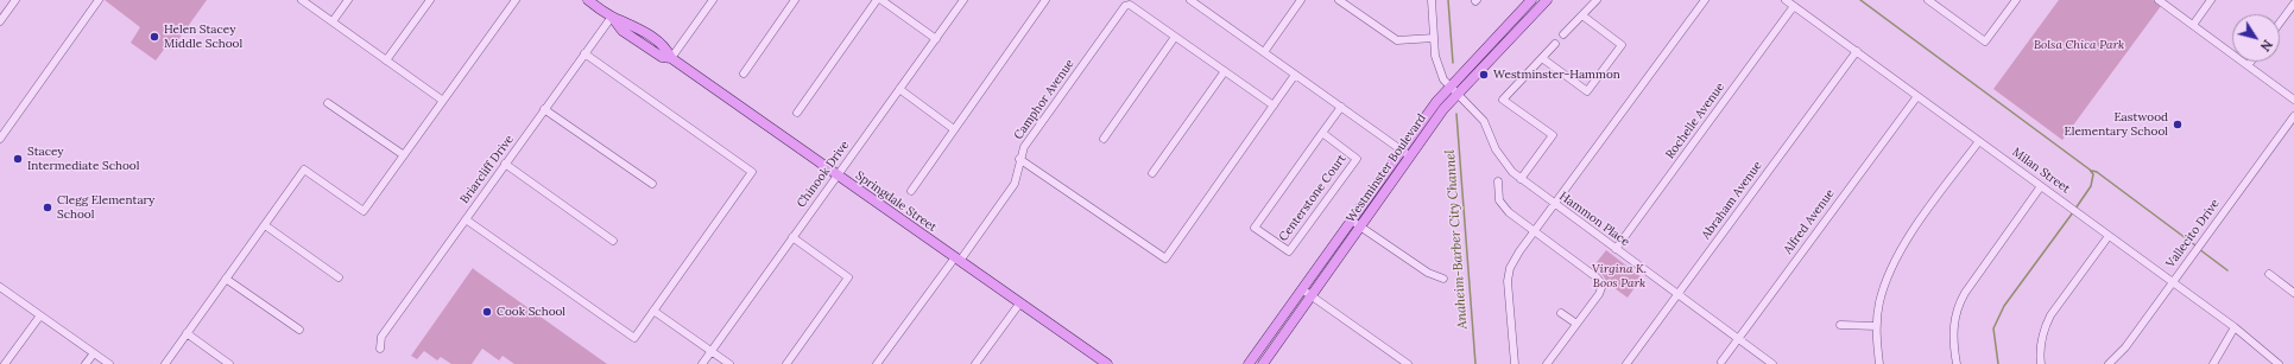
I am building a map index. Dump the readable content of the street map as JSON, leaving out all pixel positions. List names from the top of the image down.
{
  "streets": {
    "main road": ["Westminster Boulevard", "Springdale Street"],
    "street": [
      "Camphor Avenue",
      "Rochelle Avenue",
      "Briarcliff Drive",
      "Milan Street",
      "Chinook Drive",
      "Centerstone Court",
      "Abraham Avenue",
      "Hammon Place",
      "Alfred Avenue",
      "Vallecito Drive"
    ]
  },
  "crossings": [
    ["Camphor Avenue", "Springdale Street"],
    ["Rochelle Avenue", "Milan Street"],
    ["Rochelle Avenue", "Hammon Place"],
    ["Westminster Boulevard", "Hammon Place"],
    ["Briarcliff Drive", "Springdale Street"],
    ["Milan Street", "Abraham Avenue"],
    ["Milan Street", "Alfred Avenue"],
    ["Milan Street", "Vallecito Drive"],
    ["Chinook Drive", "Springdale Street"],
    ["Abraham Avenue", "Hammon Place"],
    ["Hammon Place", "Alfred Avenue"]
  ],
  "water": ["Anaheim-Barber City Channel"],
  "parks": ["Bolsa Chica Park", "Virgina K. Boos Park"],
  "places": [
    "Helen Stacey Middle School",
    "Westminster-Hammon",
    "Eastwood Elementary School",
    "Stacey Intermediate School",
    "Clegg Elementary School",
    "Cook School"
  ],
  "north": "bottom right"
}
